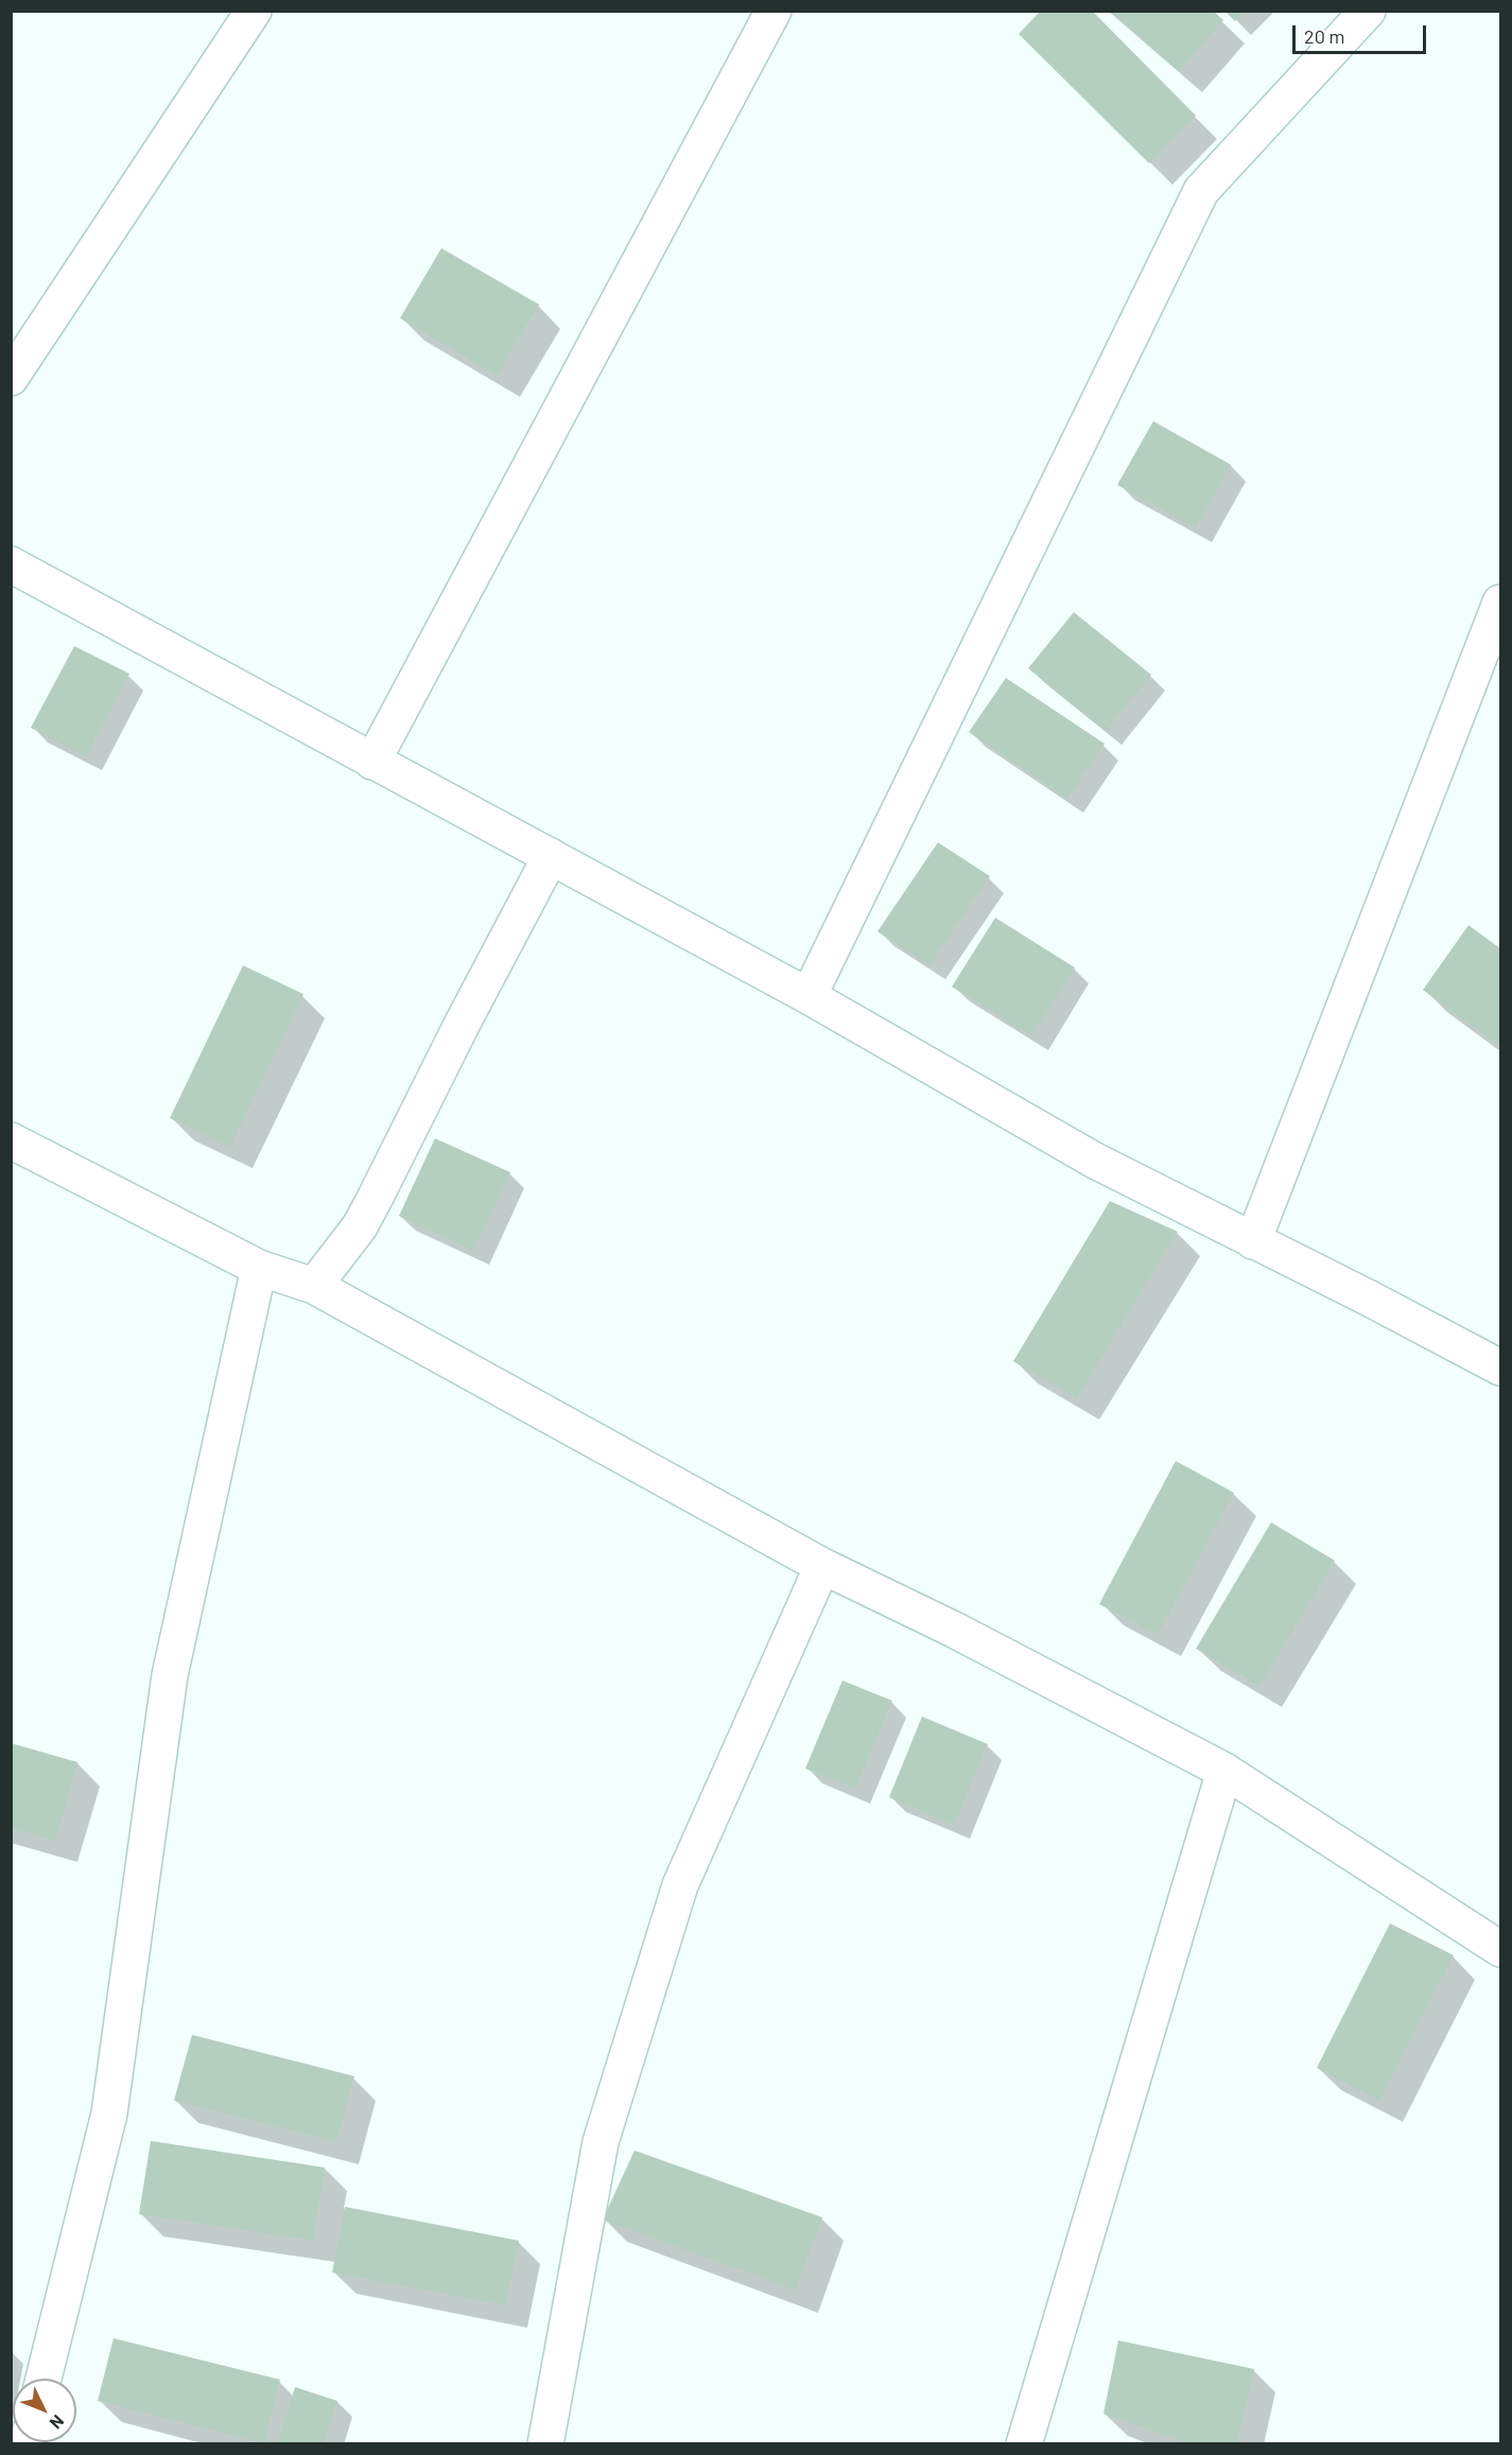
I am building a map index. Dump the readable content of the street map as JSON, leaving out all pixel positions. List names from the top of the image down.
{
  "scale_bar": "20 m",
  "north": "bottom right"
}
